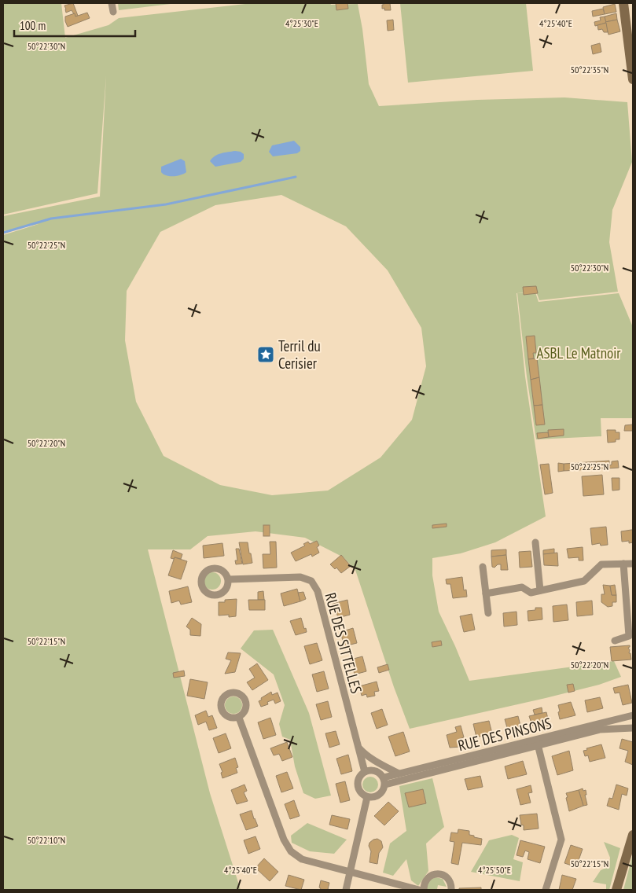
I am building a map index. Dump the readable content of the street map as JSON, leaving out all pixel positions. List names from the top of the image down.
{
  "streets": {
    "street": ["RUE DES SITTELLES", "RUE DES PINSONS"]
  },
  "crossings": [
    ["RUE DES SITTELLES", "RUE DES PINSONS"]
  ],
  "parks": ["ASBL Le Matnoir"],
  "places": {
    "place": ["Terril du Cerisier"]
  },
  "scale_bar": "100 m",
  "coordinates": [
    "4°25'30\"E",
    "4°25'40\"E",
    "50°22'30\"N",
    "50°22'35\"N",
    "50°22'25\"N",
    "50°22'20\"N",
    "50°22'15\"N",
    "50°22'10\"N",
    "4°25'50\"E"
  ]
}
